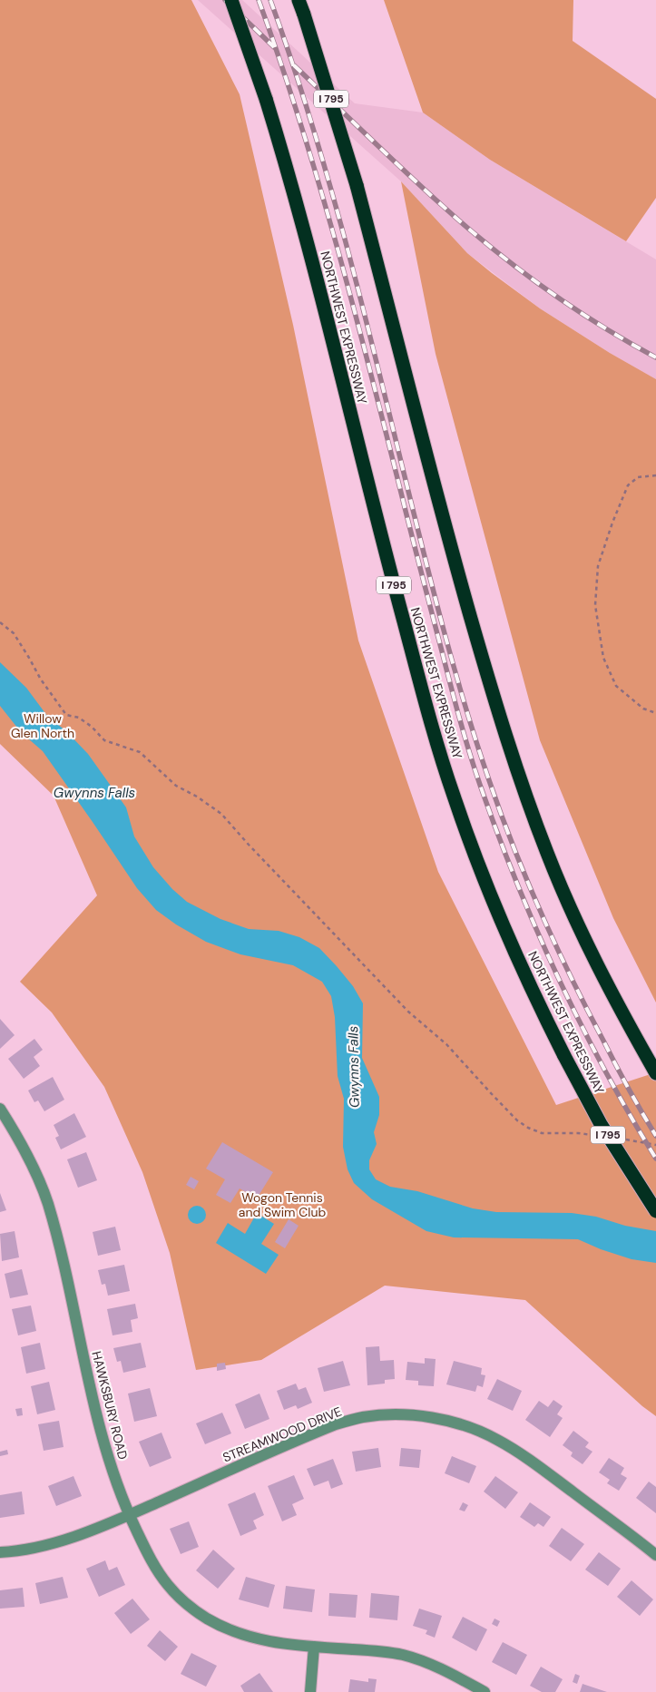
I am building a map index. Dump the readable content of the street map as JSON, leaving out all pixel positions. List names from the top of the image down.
{
  "streets": {
    "highway": ["I 795", "NORTHWEST EXPRESSWAY"],
    "street": ["HAWKSBURY ROAD", "STREAMWOOD DRIVE"]
  },
  "crossings": [
    ["HAWKSBURY ROAD", "STREAMWOOD DRIVE"]
  ],
  "water": ["Gwynns Falls"],
  "parks": ["Willow Glen North", "Wogon Tennis and Swim Club"]
}
